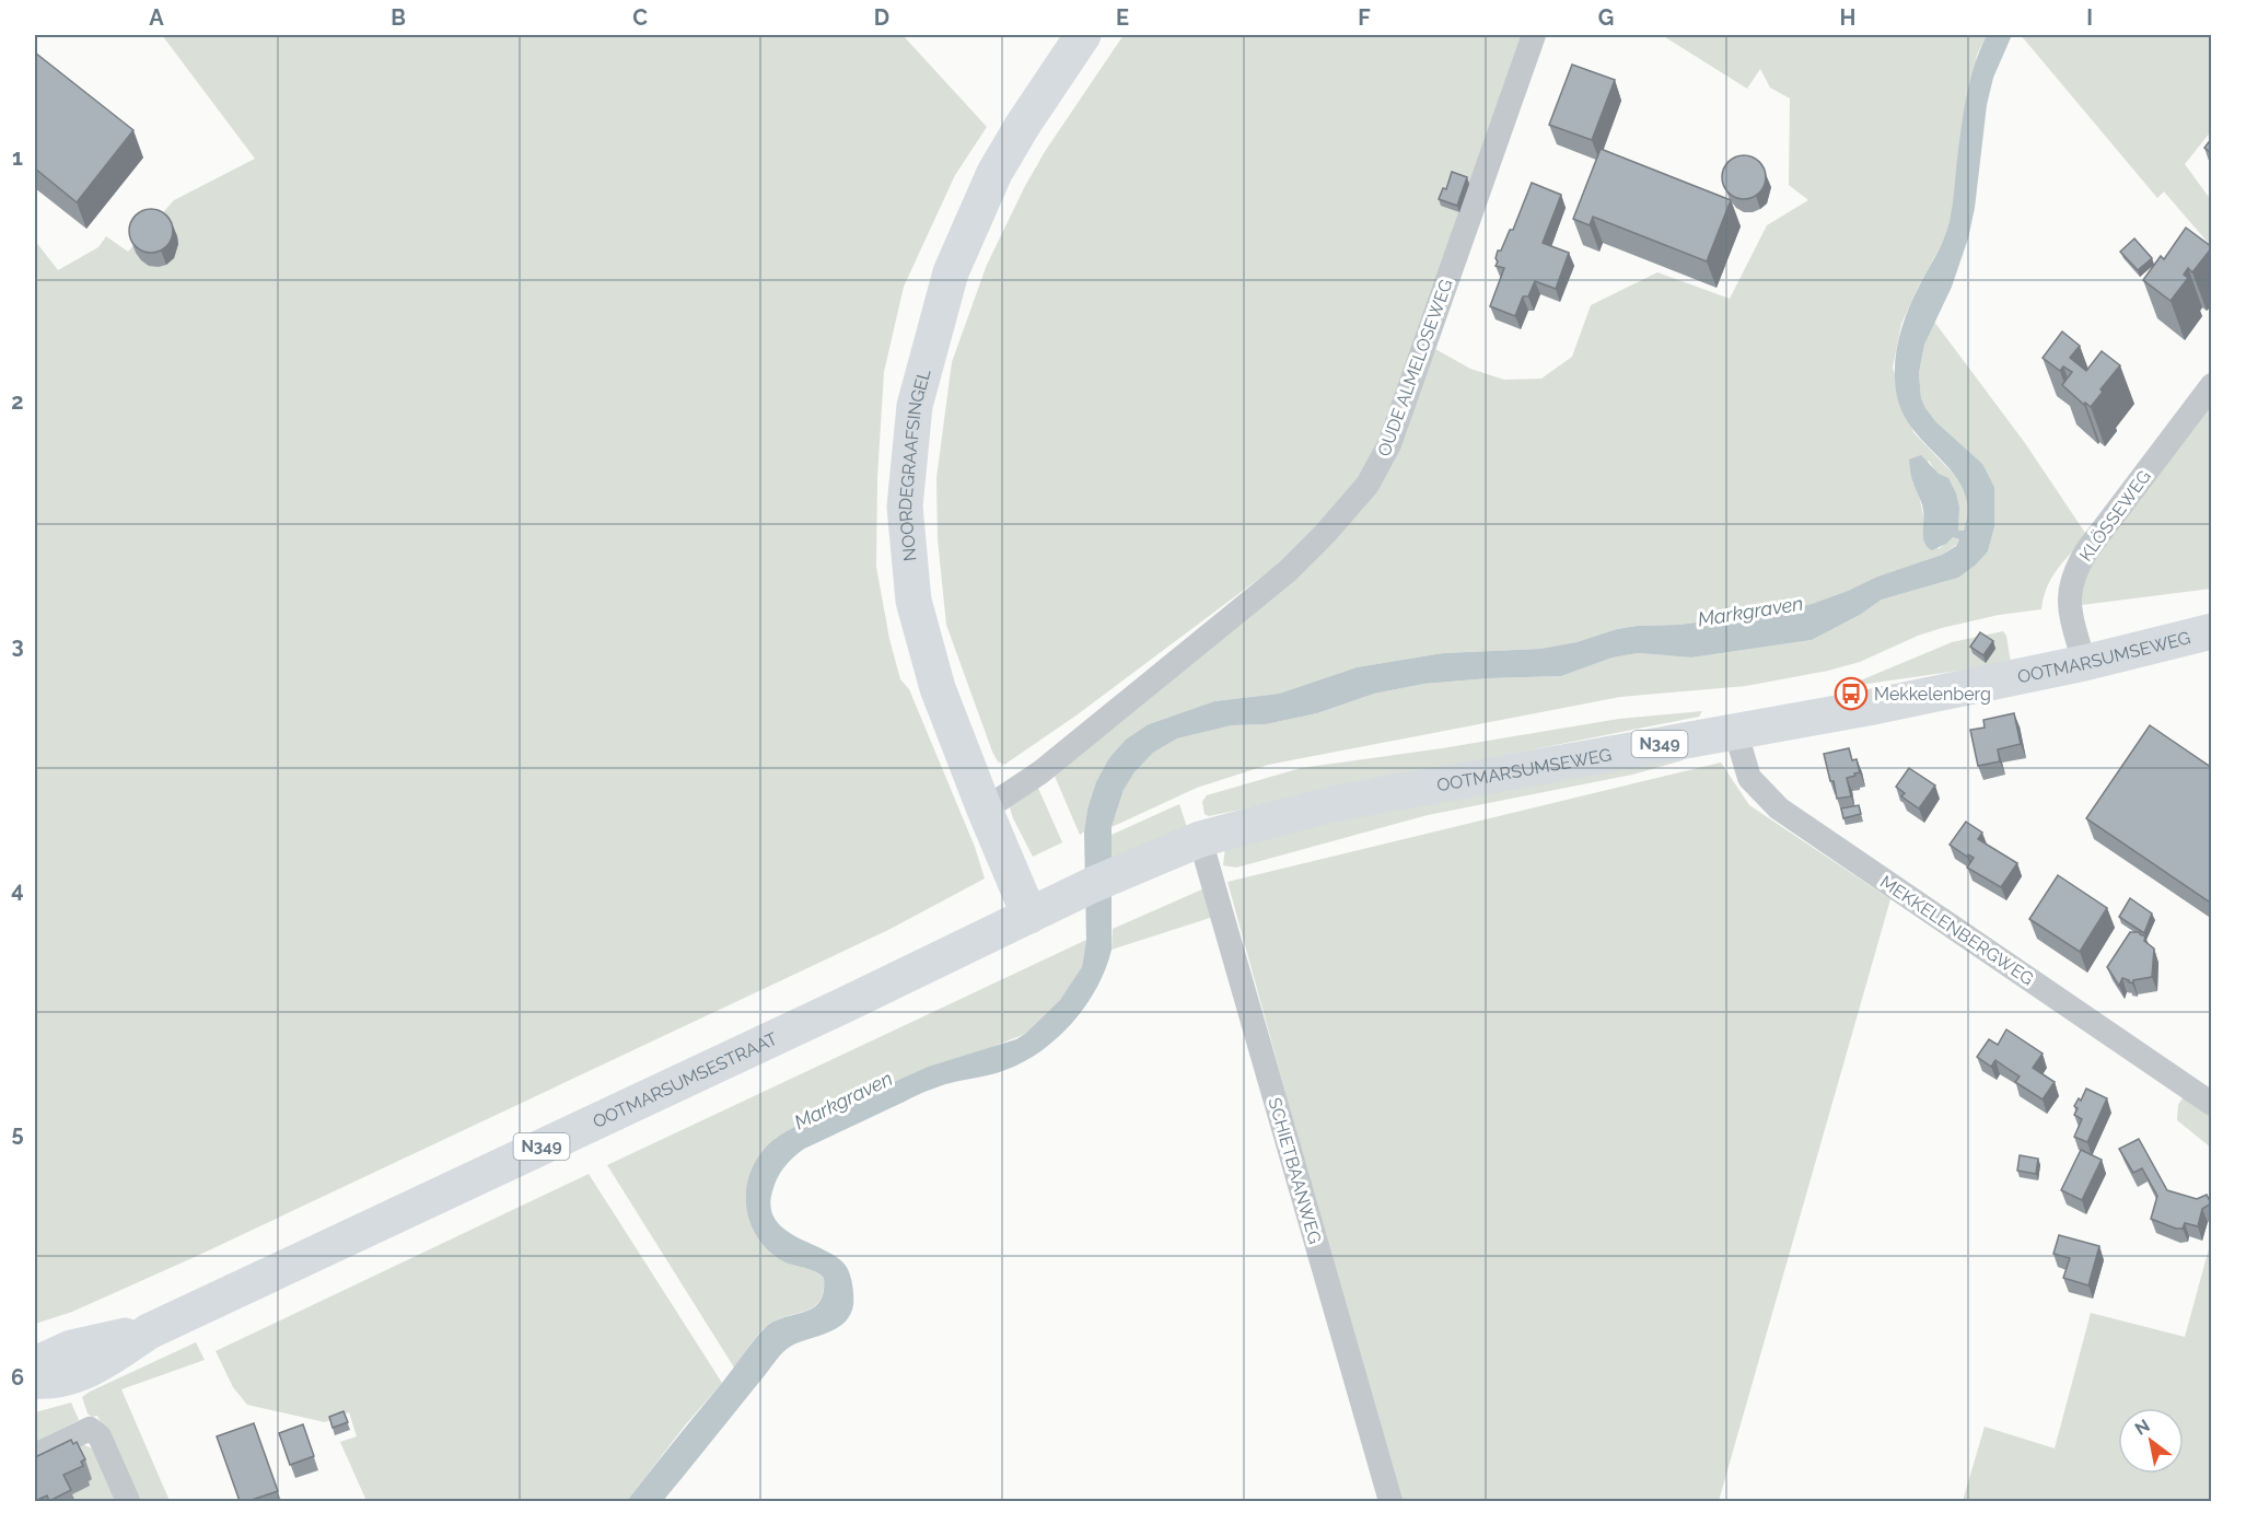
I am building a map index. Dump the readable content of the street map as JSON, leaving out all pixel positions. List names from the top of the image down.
{
  "streets": {
    "main road": [
      "NOORDEGRAAFSINGEL",
      "OOTMARSUMSEWEG",
      "N349",
      "OOTMARSUMSESTRAAT"
    ],
    "street": [
      "OUDE ALMELOSEWEG",
      "KLÖSSEWEG",
      "MEKKELENBERGWEG",
      "SCHIETBAANWEG"
    ]
  },
  "crossings": [
    ["OUDE ALMELOSEWEG", "NOORDEGRAAFSINGEL"],
    ["NOORDEGRAAFSINGEL", "OOTMARSUMSESTRAAT"],
    ["KLÖSSEWEG", "OOTMARSUMSEWEG"],
    ["OOTMARSUMSEWEG", "MEKKELENBERGWEG"],
    ["OOTMARSUMSEWEG", "OOTMARSUMSESTRAAT"],
    ["OOTMARSUMSEWEG", "SCHIETBAANWEG"]
  ],
  "water": ["Markgraven"],
  "places": {
    "bus stop": ["Mekkelenberg"]
  },
  "north": "top left",
  "grid": {
    "columns": [
      "A",
      "B",
      "C",
      "D",
      "E",
      "F",
      "G",
      "H",
      "I"
    ],
    "rows": [
      "1",
      "2",
      "3",
      "4",
      "5",
      "6"
    ]
  }
}
